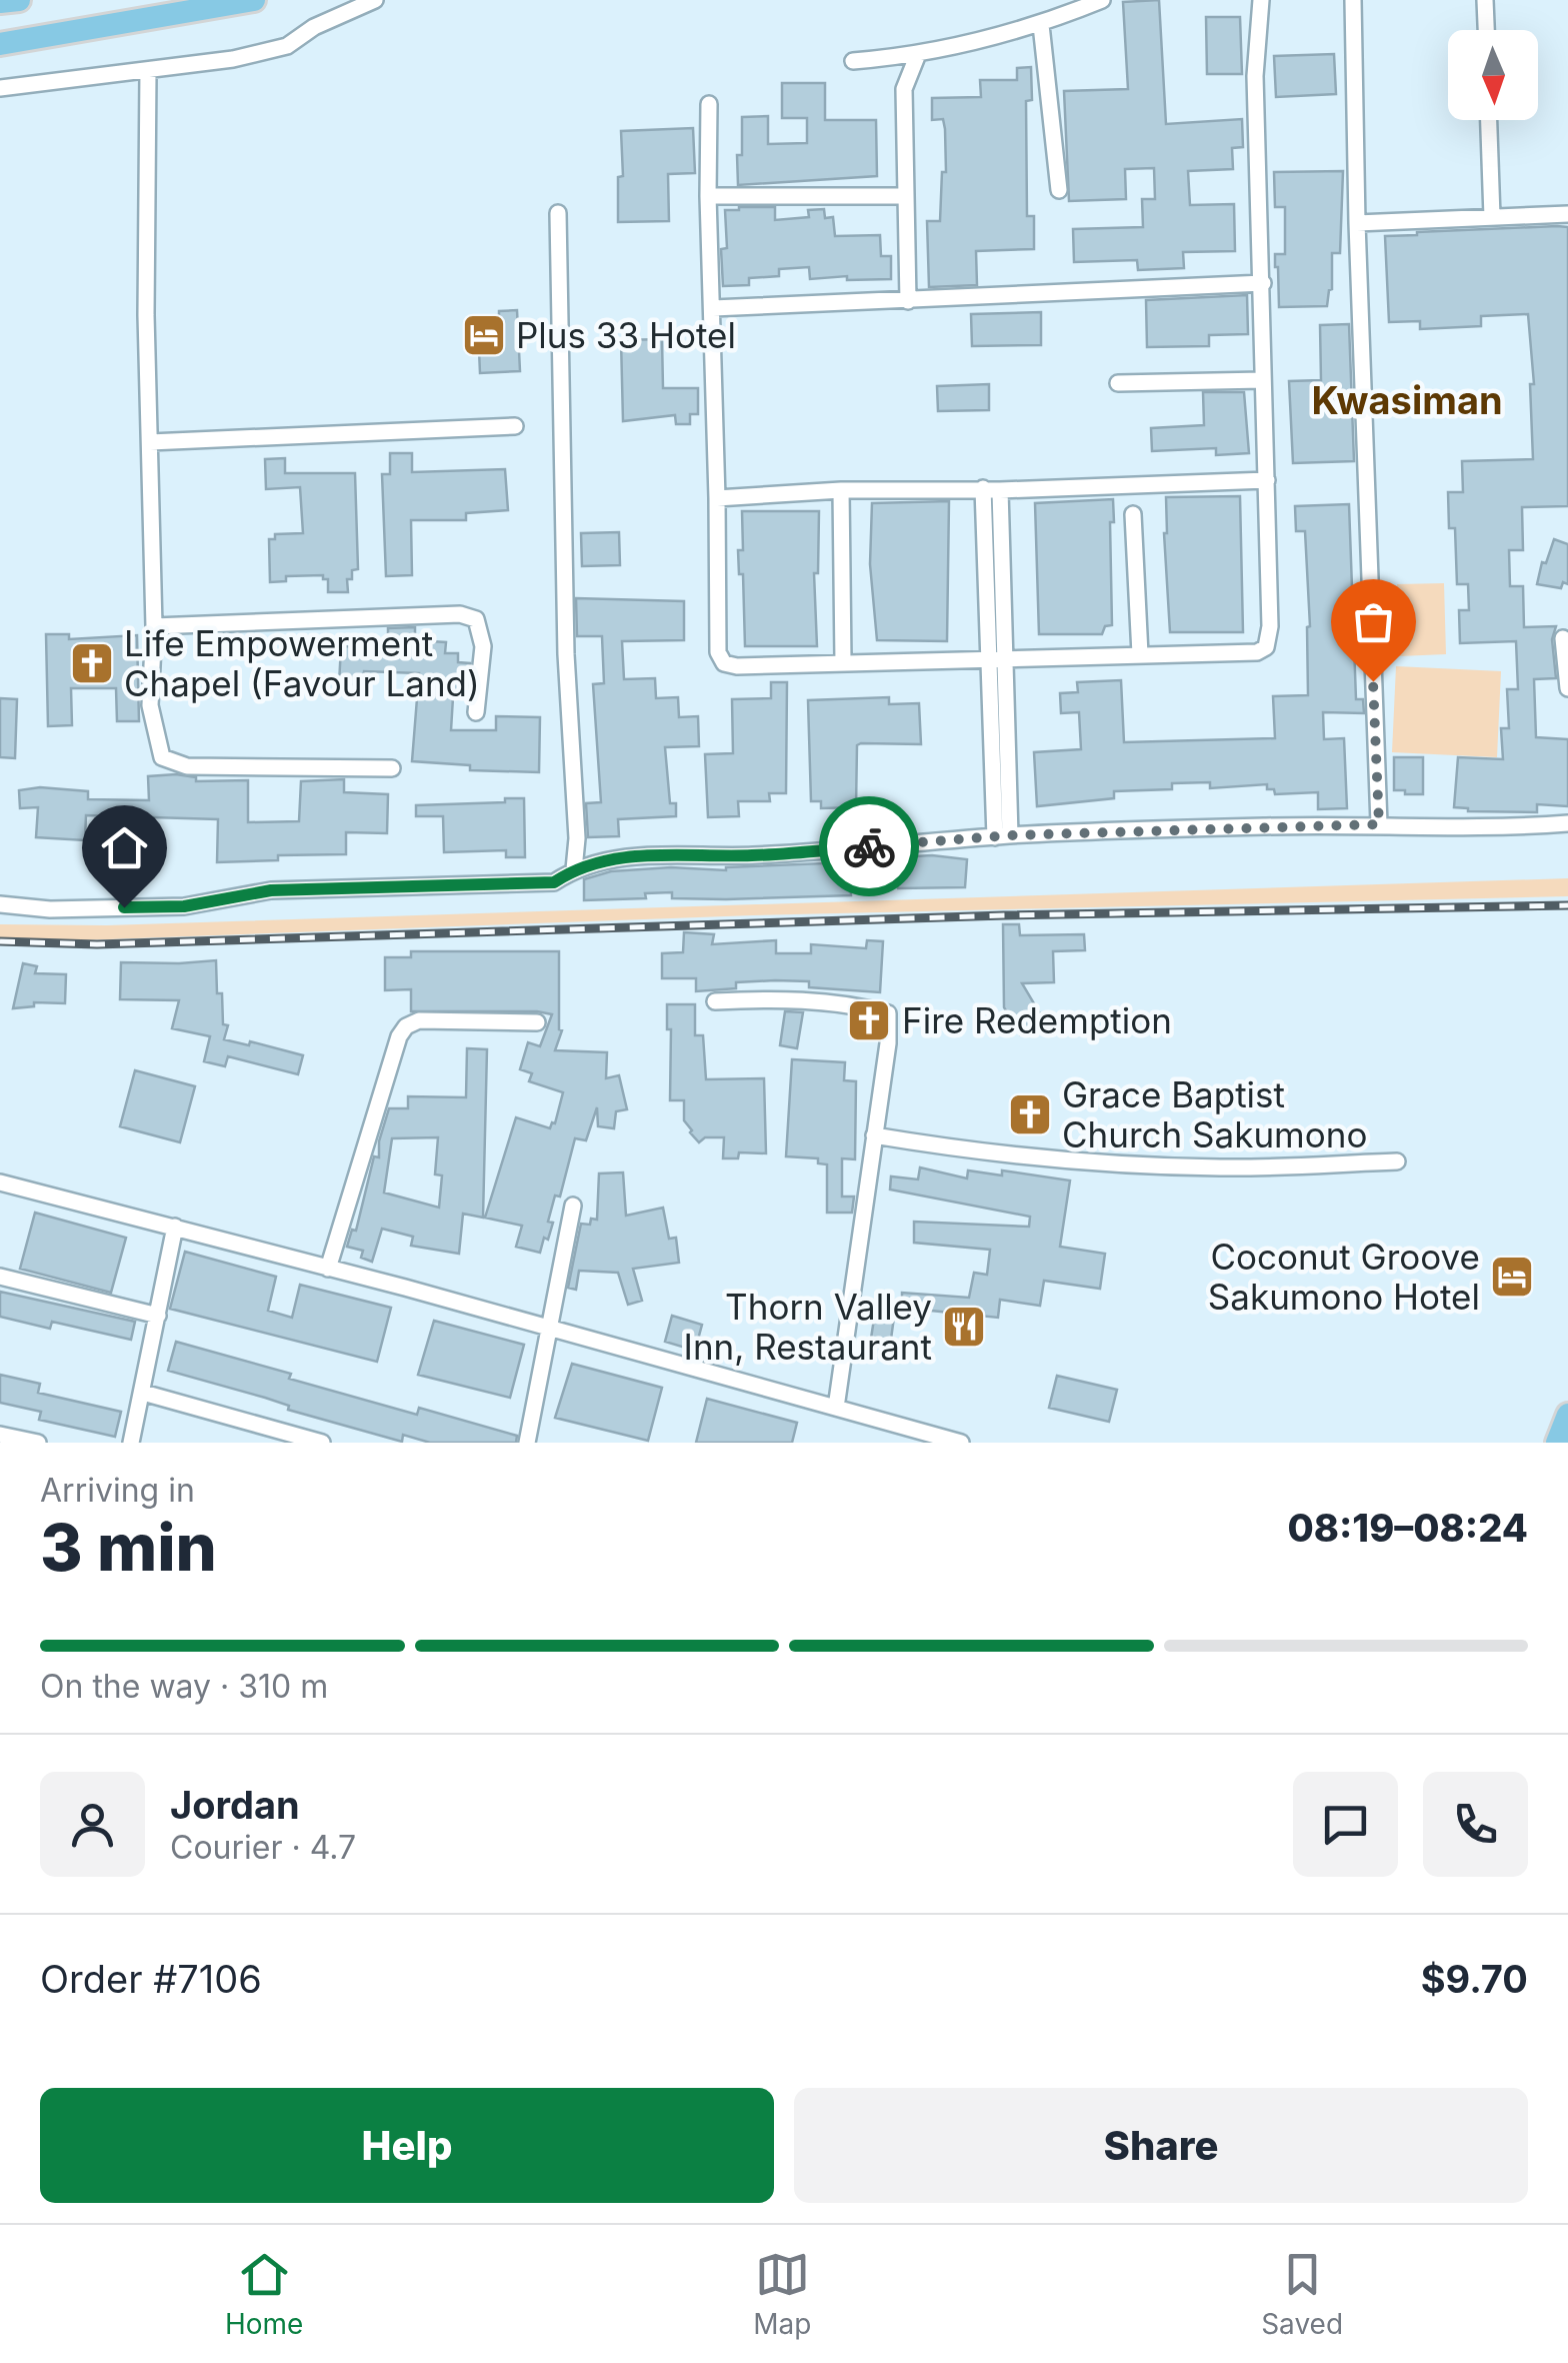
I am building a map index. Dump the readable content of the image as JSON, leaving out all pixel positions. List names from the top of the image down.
{
  "districts": ["Kwasiman"],
  "places": {
    "hotel": ["Plus 33 Hotel", "Coconut Groove Sakumono Hotel"],
    "church": ["Life Empowerment Chapel (Favour Land)", "Fire Redemption", "Grace Baptist Church Sakumono"],
    "restaurant": ["Thorn Valley Inn, Restaurant"]
  },
  "north": "bottom",
  "page": {
    "heading": ["3 min", "Arriving in", "08:19–08:24"],
    "panel": [
      "Jordan",
      "Courier · 4.7",
      "Order #7106",
      "$9.70"
    ],
    "bar": "On the way · 310 m",
    "buttons": ["Help", "Share"],
    "tabs": ["Home", "Map", "Saved"]
  }
}
